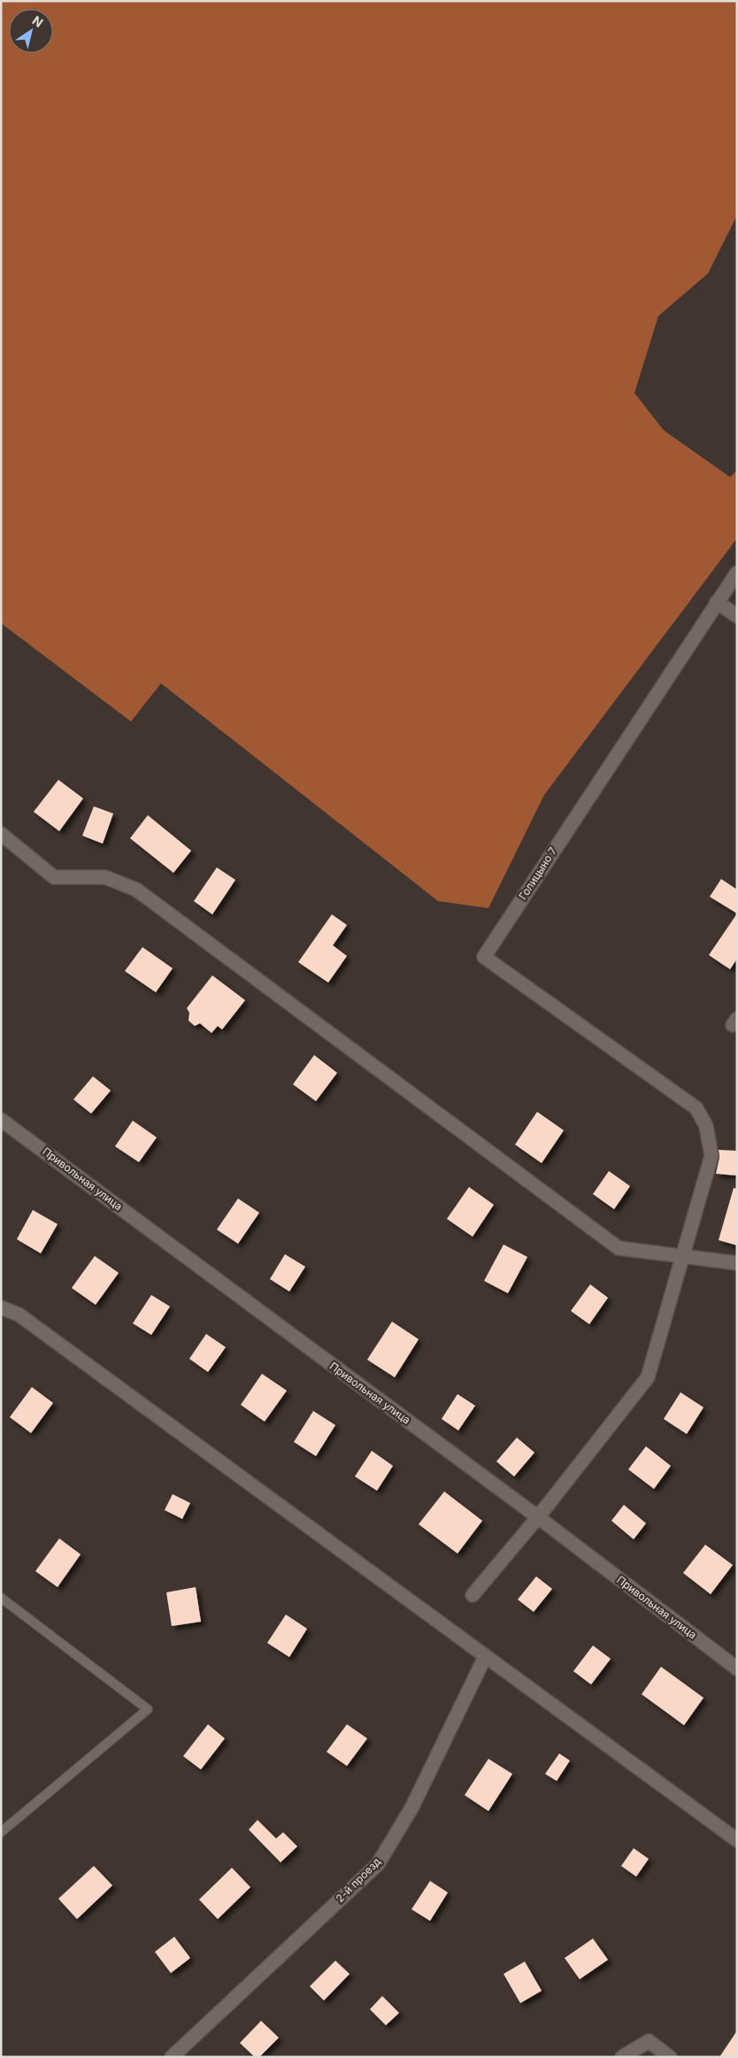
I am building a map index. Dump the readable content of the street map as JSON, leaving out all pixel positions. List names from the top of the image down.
{
  "streets": {
    "street": ["Голицыно 7", "Привольная улица", "2-й проезд"]
  },
  "north": "top right"
}
